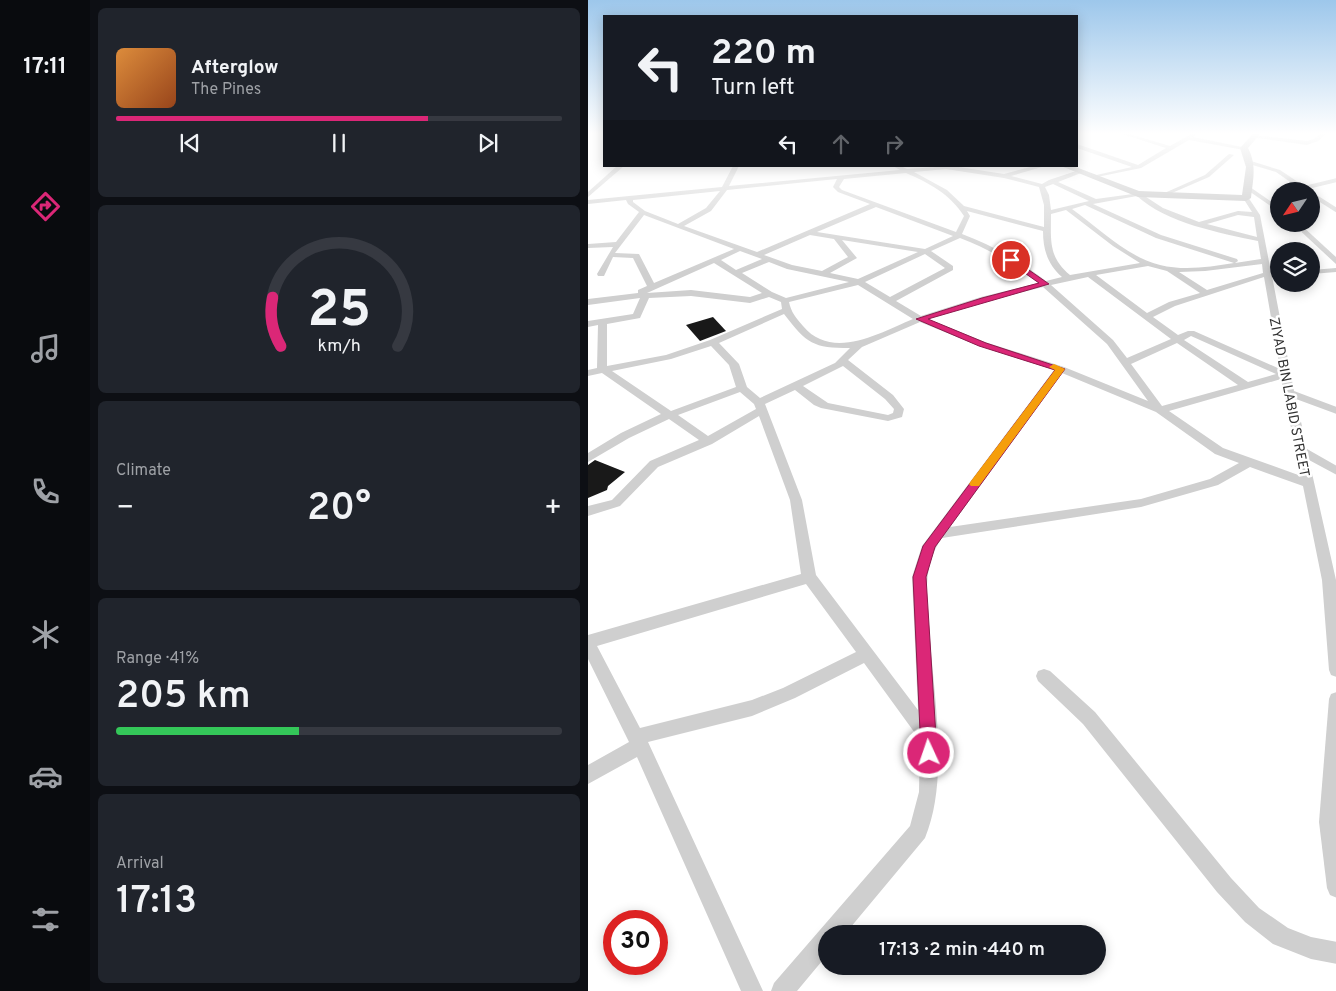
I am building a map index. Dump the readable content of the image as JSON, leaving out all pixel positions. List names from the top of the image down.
{
  "streets": {
    "street": ["ZIYAD BIN LABID STREET"]
  },
  "north": "bottom left",
  "page": {
    "tabs": "17:11",
    "turn": ["220 m", "Turn left"],
    "song": ["Afterglow", "The Pines"],
    "tile": [
      "Climate",
      ["Range · 41%", "205 km"],
      ["Arrival", "17:13"]
    ],
    "heat": ["−", "20°", "+"],
    "limit": "30",
    "trip": "17:13 · 2 min · 440 m",
    "gauge": ["25", "km/h"]
  }
}
